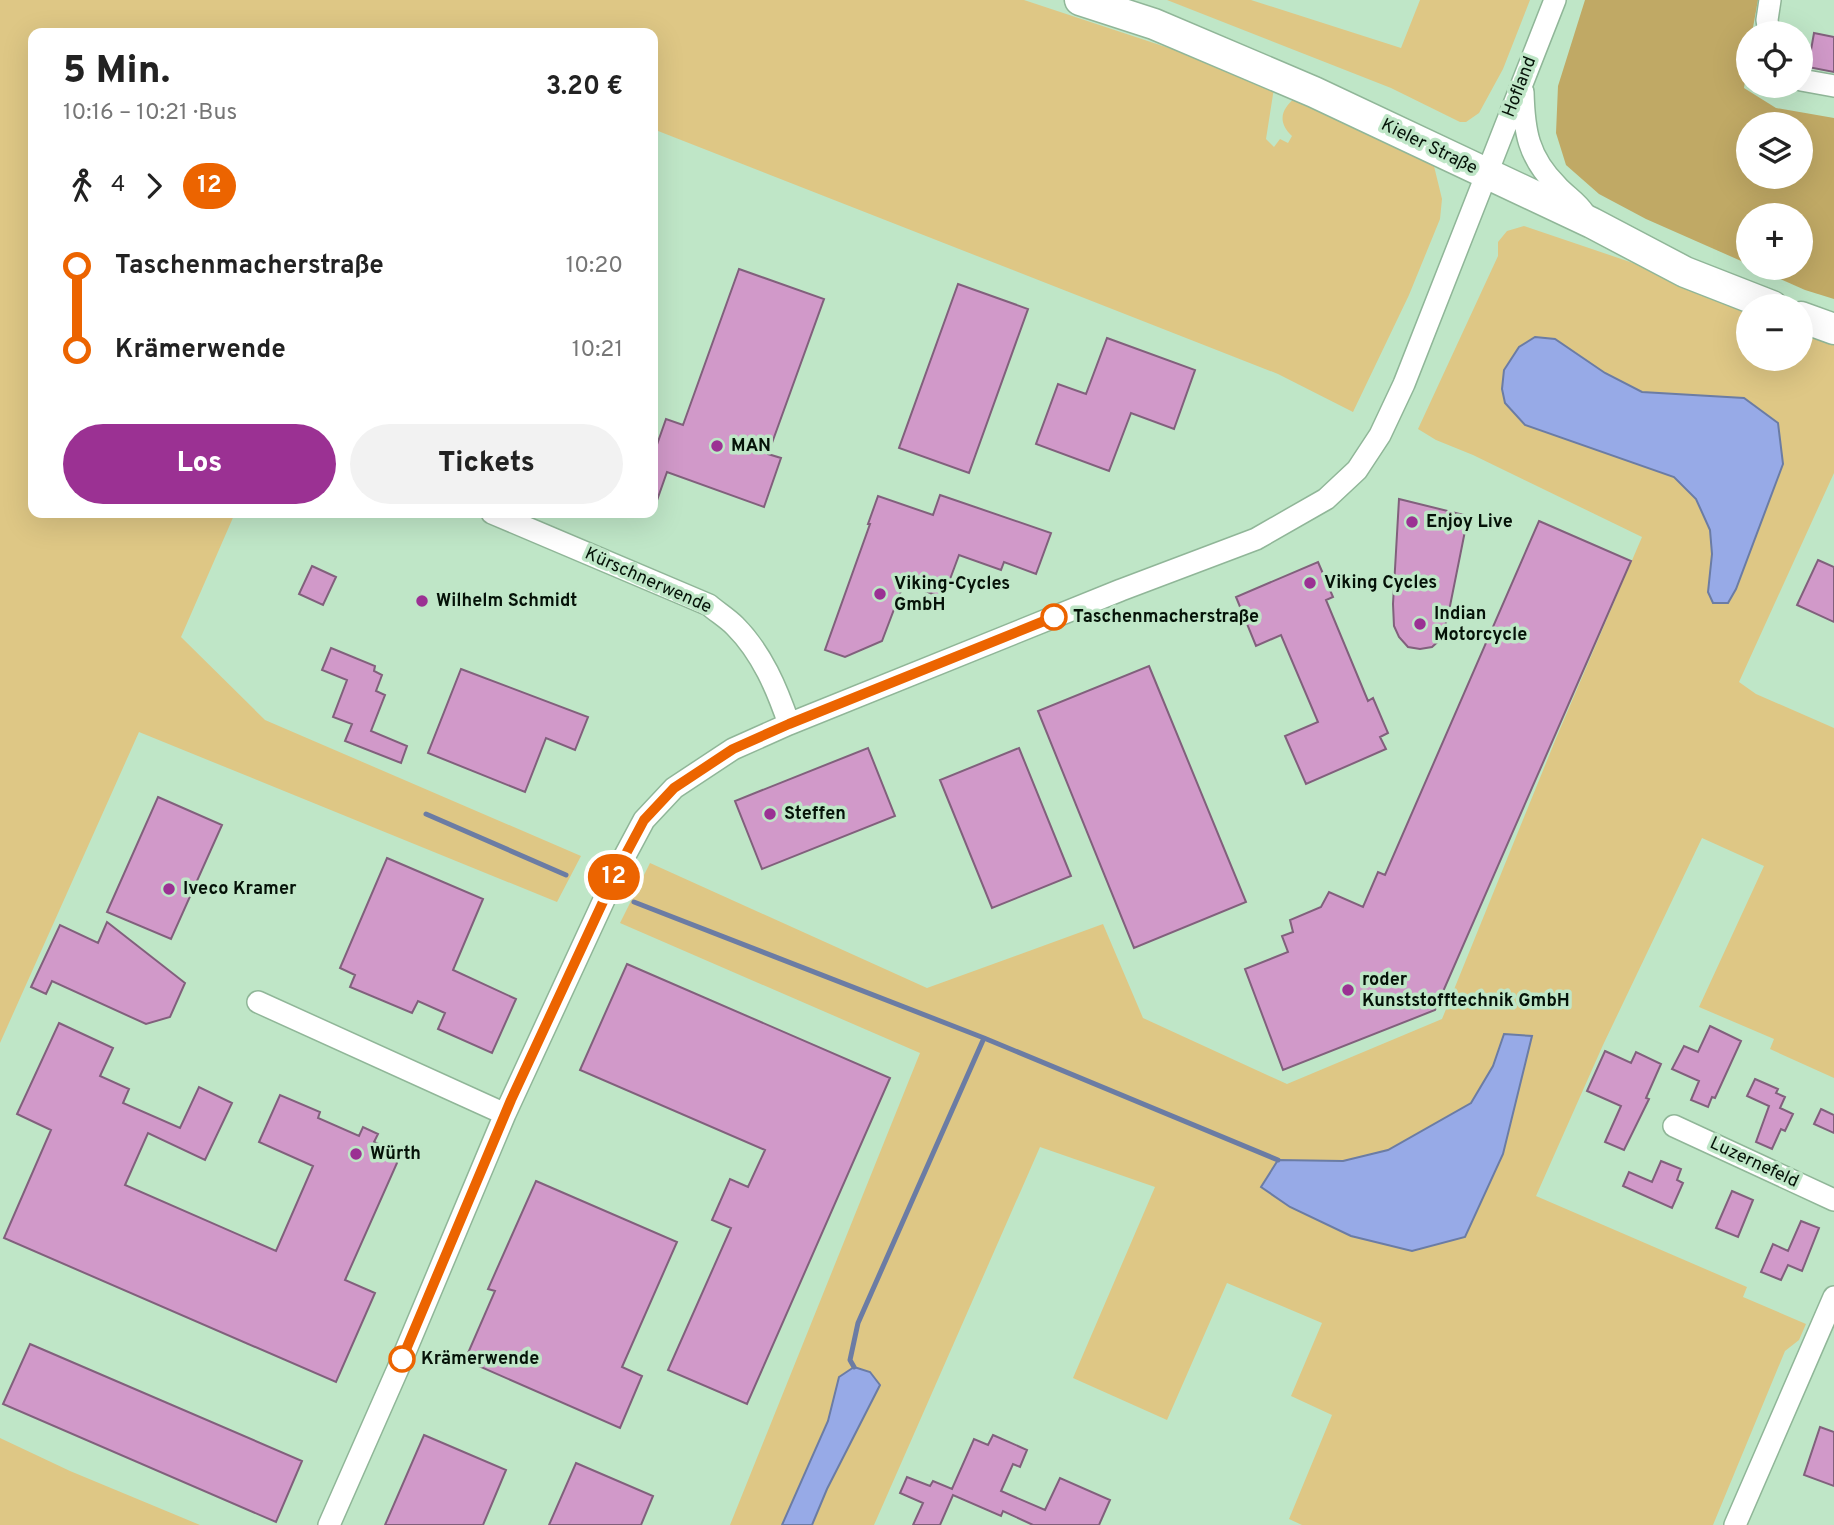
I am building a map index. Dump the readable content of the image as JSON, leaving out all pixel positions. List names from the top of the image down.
{
  "streets": {
    "main road": ["Kieler Straße"],
    "street": ["Hofland", "Kürschnerwende", "Luzernefeld"]
  },
  "crossings": [
    ["Hofland", "Kieler Straße"]
  ],
  "places": [
    "MAN",
    "Enjoy Live",
    "Viking Cycles",
    "Viking-Cycles GmbH",
    "Wilhelm Schmidt",
    "Taschenmacherstraße",
    "Indian Motorcycle",
    "Steffen",
    "Iveco Kramer",
    "roder Kunststofftechnik GmbH",
    "Würth",
    "Krämerwende"
  ],
  "lines": ["bus line 12"],
  "page": {
    "on_map": "12",
    "map_buttons": ["+", "−"],
    "heading": ["5 Min.", "10:16 – 10:21 · Bus", "3.20 €"],
    "legs": ["4", "12"],
    "list": [
      {
        "name": "Taschenmacherstraße",
        "value": "10:20"
      },
      {
        "name": "Krämerwende",
        "value": "10:21"
      }
    ],
    "buttons": ["Los", "Tickets"]
  }
}
